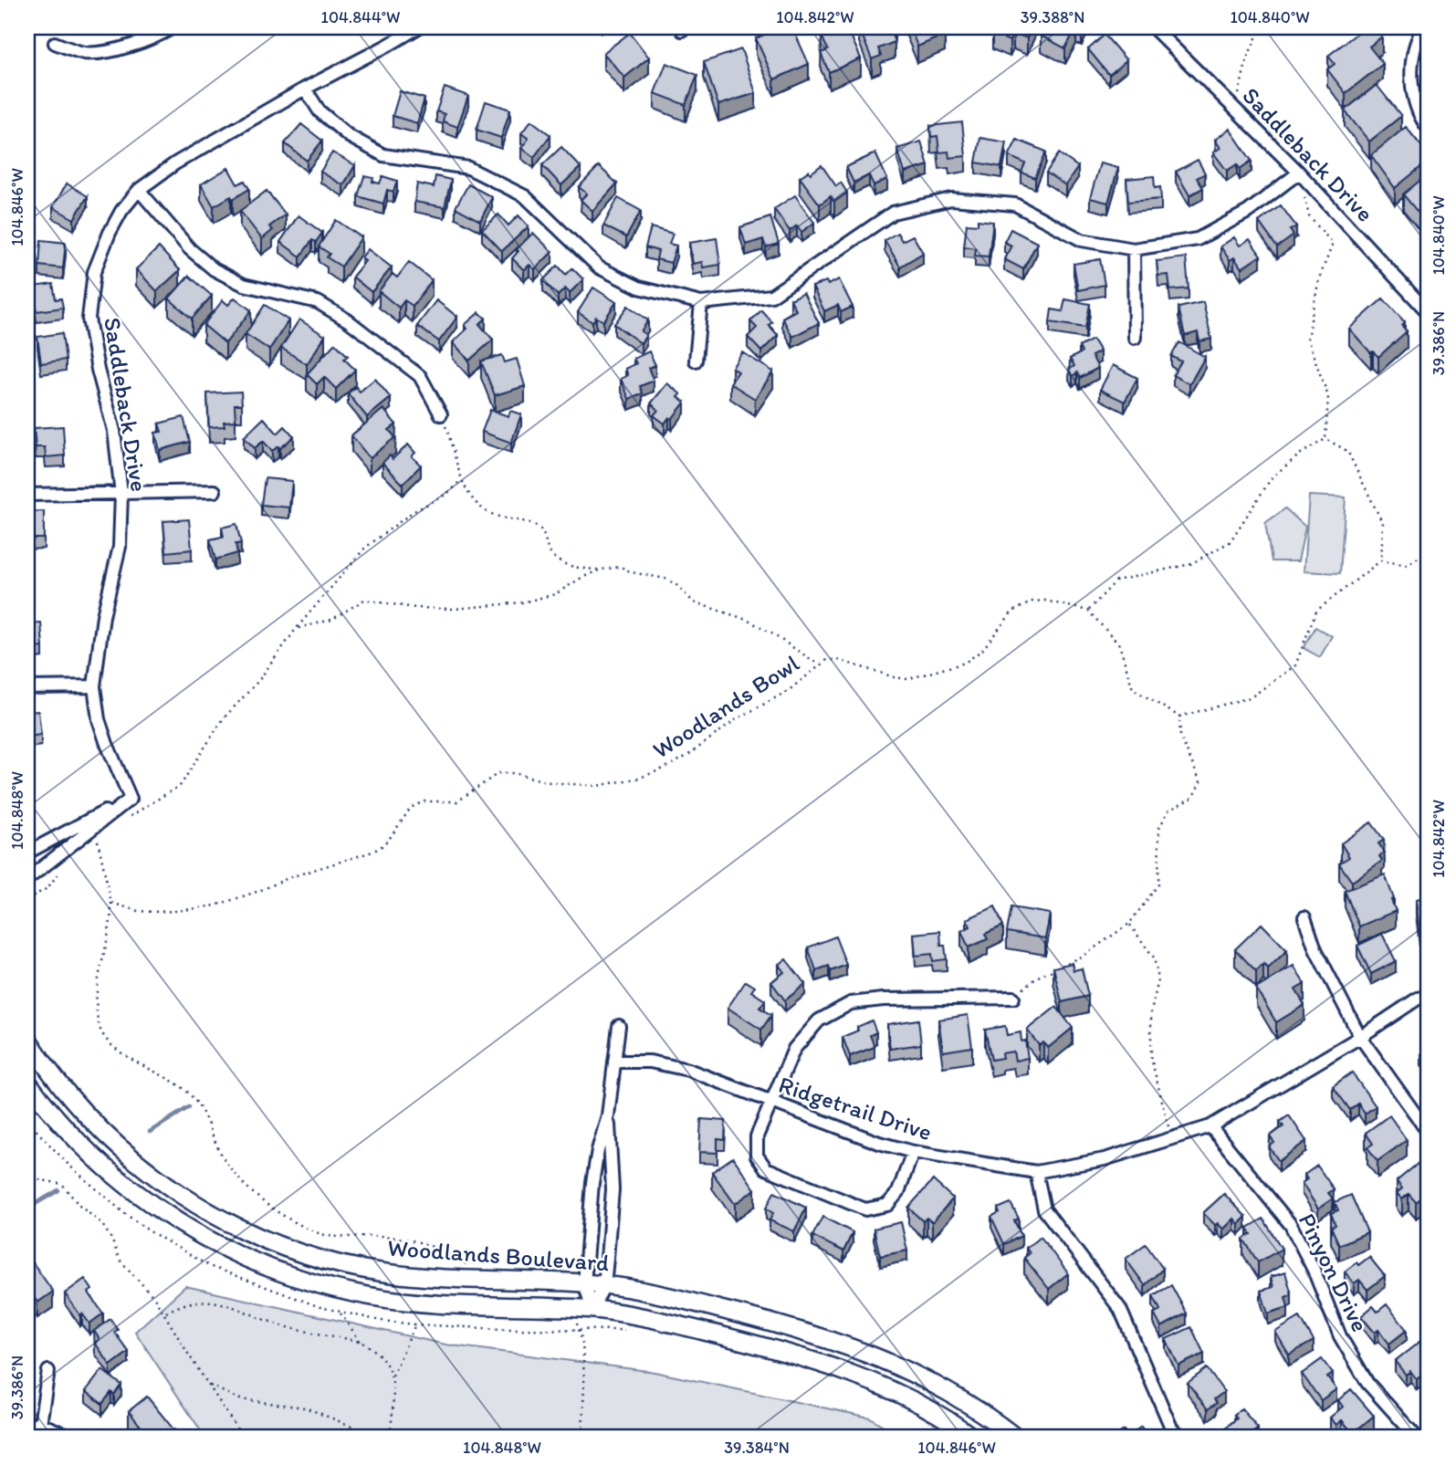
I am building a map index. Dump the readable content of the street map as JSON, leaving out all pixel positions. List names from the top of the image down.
{
  "streets": {
    "street": [
      "Saddleback Drive",
      "Ridgetrail Drive",
      "Woodlands Boulevard",
      "Pinyon Drive"
    ],
    "path": ["Woodlands Bowl"]
  },
  "crossings": [
    ["Ridgetrail Drive", "Pinyon Drive"]
  ],
  "coordinates": [
    "104.844°W",
    "104.842°W",
    "39.388°N",
    "104.840°W",
    "104.846°W",
    "39.386°N",
    "104.848°W",
    "39.384°N"
  ]
}
